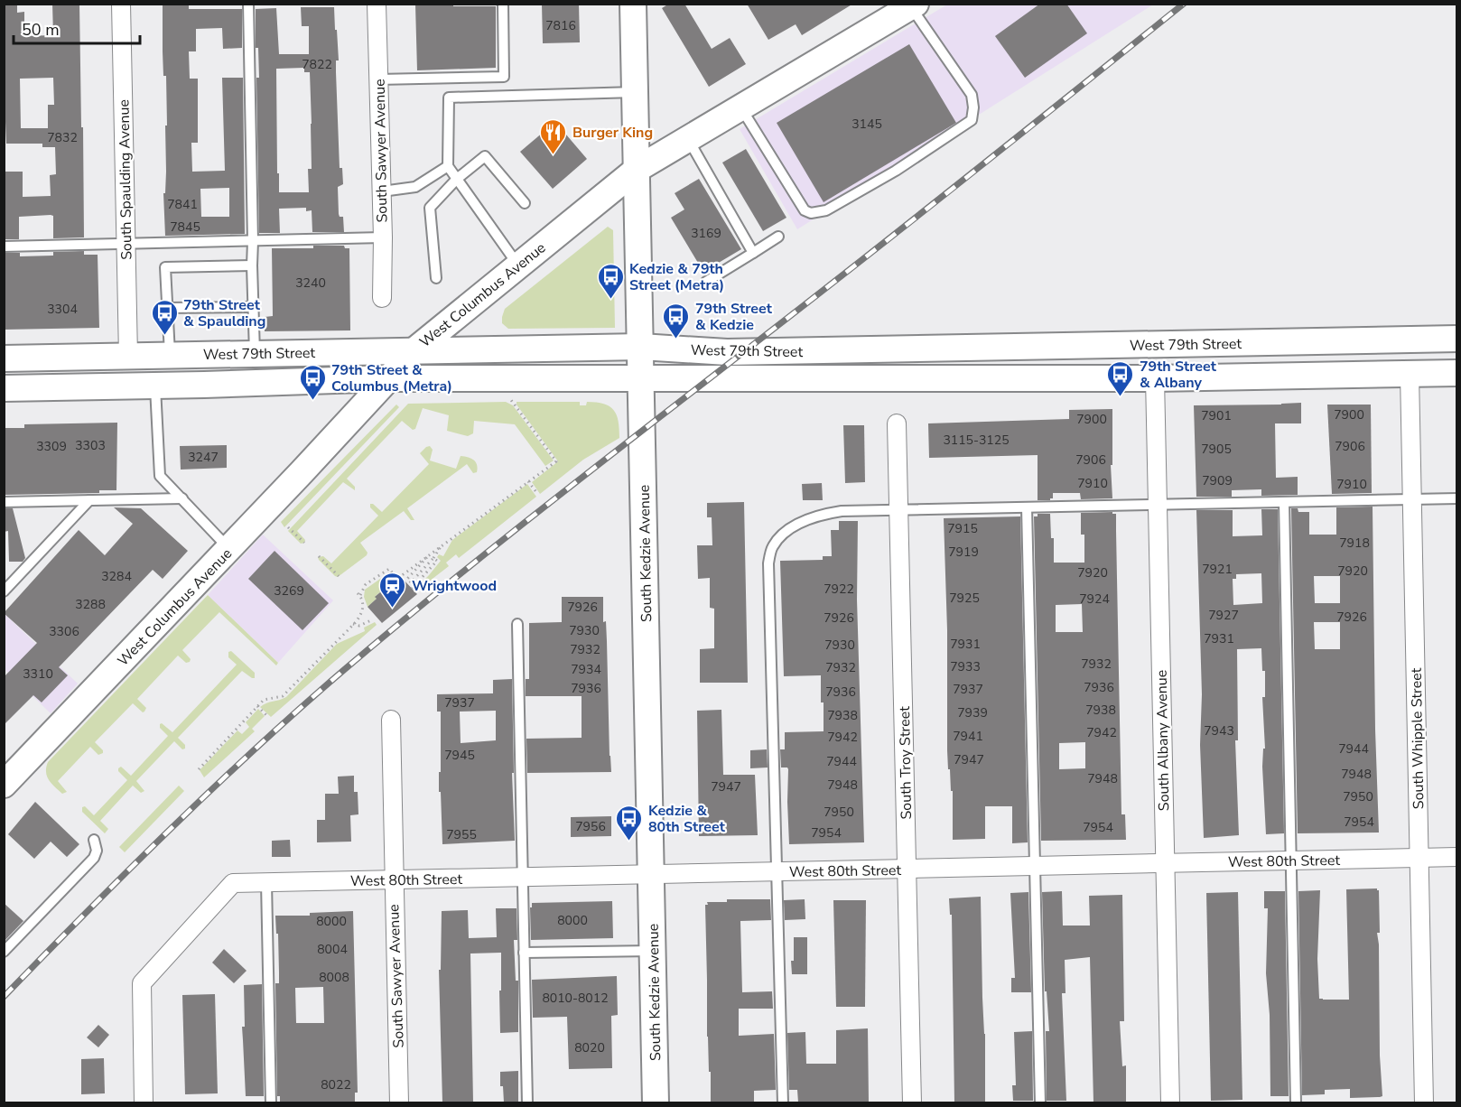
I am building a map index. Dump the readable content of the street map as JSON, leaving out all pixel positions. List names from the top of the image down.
{
  "streets": {
    "main road": ["West Columbus Avenue", "West 79th Street", "South Kedzie Avenue"],
    "street": [
      "South Sawyer Avenue",
      "South Spaulding Avenue",
      "South Whipple Street",
      "South Albany Avenue",
      "South Troy Street",
      "West 80th Street"
    ]
  },
  "crossings": [
    ["South Sawyer Avenue", "West 80th Street"],
    ["South Spaulding Avenue", "West 79th Street"],
    ["West Columbus Avenue", "West 79th Street"],
    ["West Columbus Avenue", "South Kedzie Avenue"],
    ["West 79th Street", "South Kedzie Avenue"],
    ["West 79th Street", "South Whipple Street"],
    ["West 79th Street", "South Albany Avenue"],
    ["South Kedzie Avenue", "West 80th Street"],
    ["South Whipple Street", "West 80th Street"],
    ["South Albany Avenue", "West 80th Street"],
    ["South Troy Street", "West 80th Street"]
  ],
  "places": {
    "restaurant": ["Burger King"],
    "bus stop": [
      "Kedzie & 79th Street (Metra)",
      "79th Street & Spaulding",
      "79th Street & Kedzie",
      "79th Street & Albany",
      "79th Street & Columbus (Metra)",
      "Kedzie & 80th Street"
    ],
    "station": ["Wrightwood"]
  },
  "house_numbers": [
    "7816",
    "7822",
    "3145",
    "7832",
    "7841",
    "7845",
    "3169",
    "3240",
    "3304",
    "7900",
    "7901",
    "7900",
    "3115-3125",
    "3303",
    "3309",
    "7906",
    "7905",
    "3247",
    "7906",
    "7909",
    "7910",
    "7910",
    "7915",
    "7918",
    "7919",
    "7921",
    "7920",
    "7920",
    "3284",
    "7922",
    "3269",
    "7925",
    "7924",
    "3288",
    "7926",
    "7927",
    "7926",
    "7926",
    "7930",
    "3306",
    "7931",
    "7931",
    "7930",
    "7932",
    "7932",
    "7933",
    "7932",
    "7934",
    "3310",
    "7936",
    "7936",
    "7937",
    "7936",
    "7937",
    "7938",
    "7939",
    "7938",
    "7943",
    "7942",
    "7941",
    "7942",
    "7944",
    "7945",
    "7947",
    "7944",
    "7948",
    "7948",
    "7948",
    "7947",
    "7950",
    "7950",
    "7954",
    "7956",
    "7954",
    "7954",
    "7955",
    "8000",
    "8000",
    "8004",
    "8008",
    "8010-8012",
    "8020",
    "8022"
  ],
  "scale_bar": "50 m"
}
